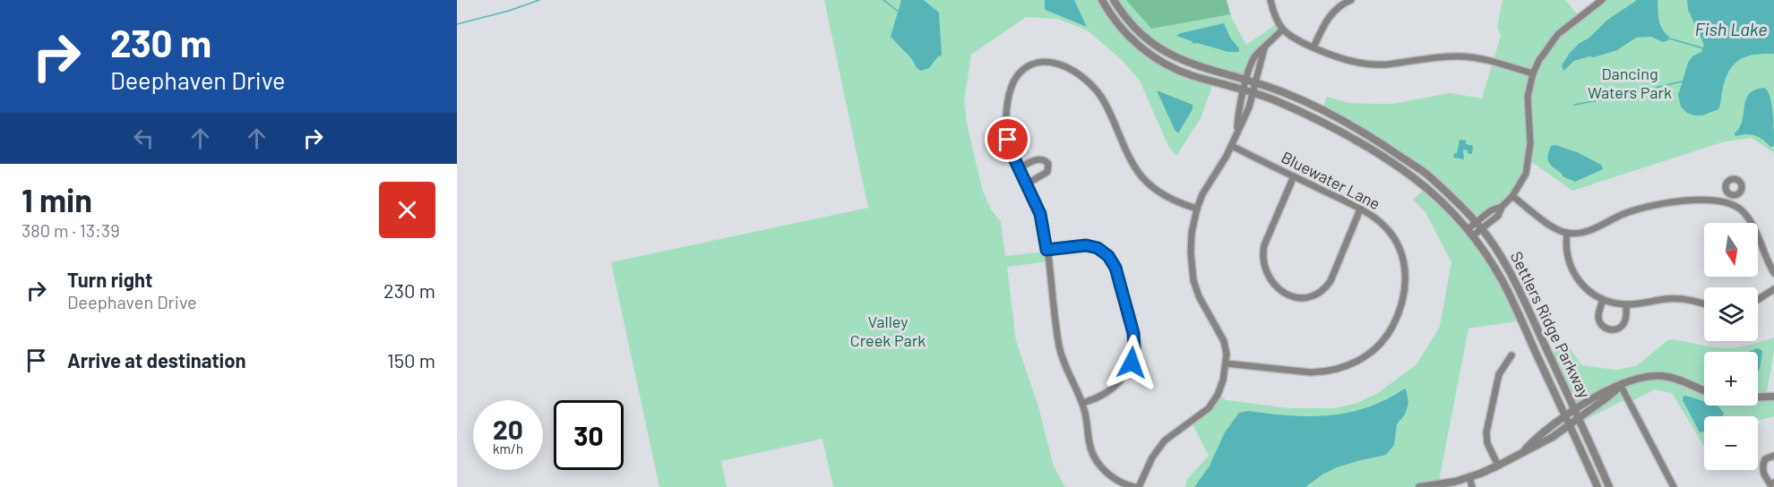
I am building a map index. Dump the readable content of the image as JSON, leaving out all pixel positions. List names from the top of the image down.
{
  "streets": {
    "street": ["Bluewater Lane", "Settlers Ridge Parkway"]
  },
  "water": ["Fish Lake"],
  "parks": ["Dancing Waters Park", "Valley Creek Park"],
  "north": "bottom",
  "page": {
    "turn": ["230 m", "Deephaven Drive"],
    "heading": ["1 min", "380 m · 13:39"],
    "map_buttons": ["+", "−"],
    "list": [
      {
        "name": "Turn right",
        "note": "Deephaven Drive",
        "value": "230 m"
      },
      {
        "name": "Arrive at destination",
        "value": "150 m"
      }
    ],
    "speed": "20 km/h",
    "limit": "30"
  }
}
